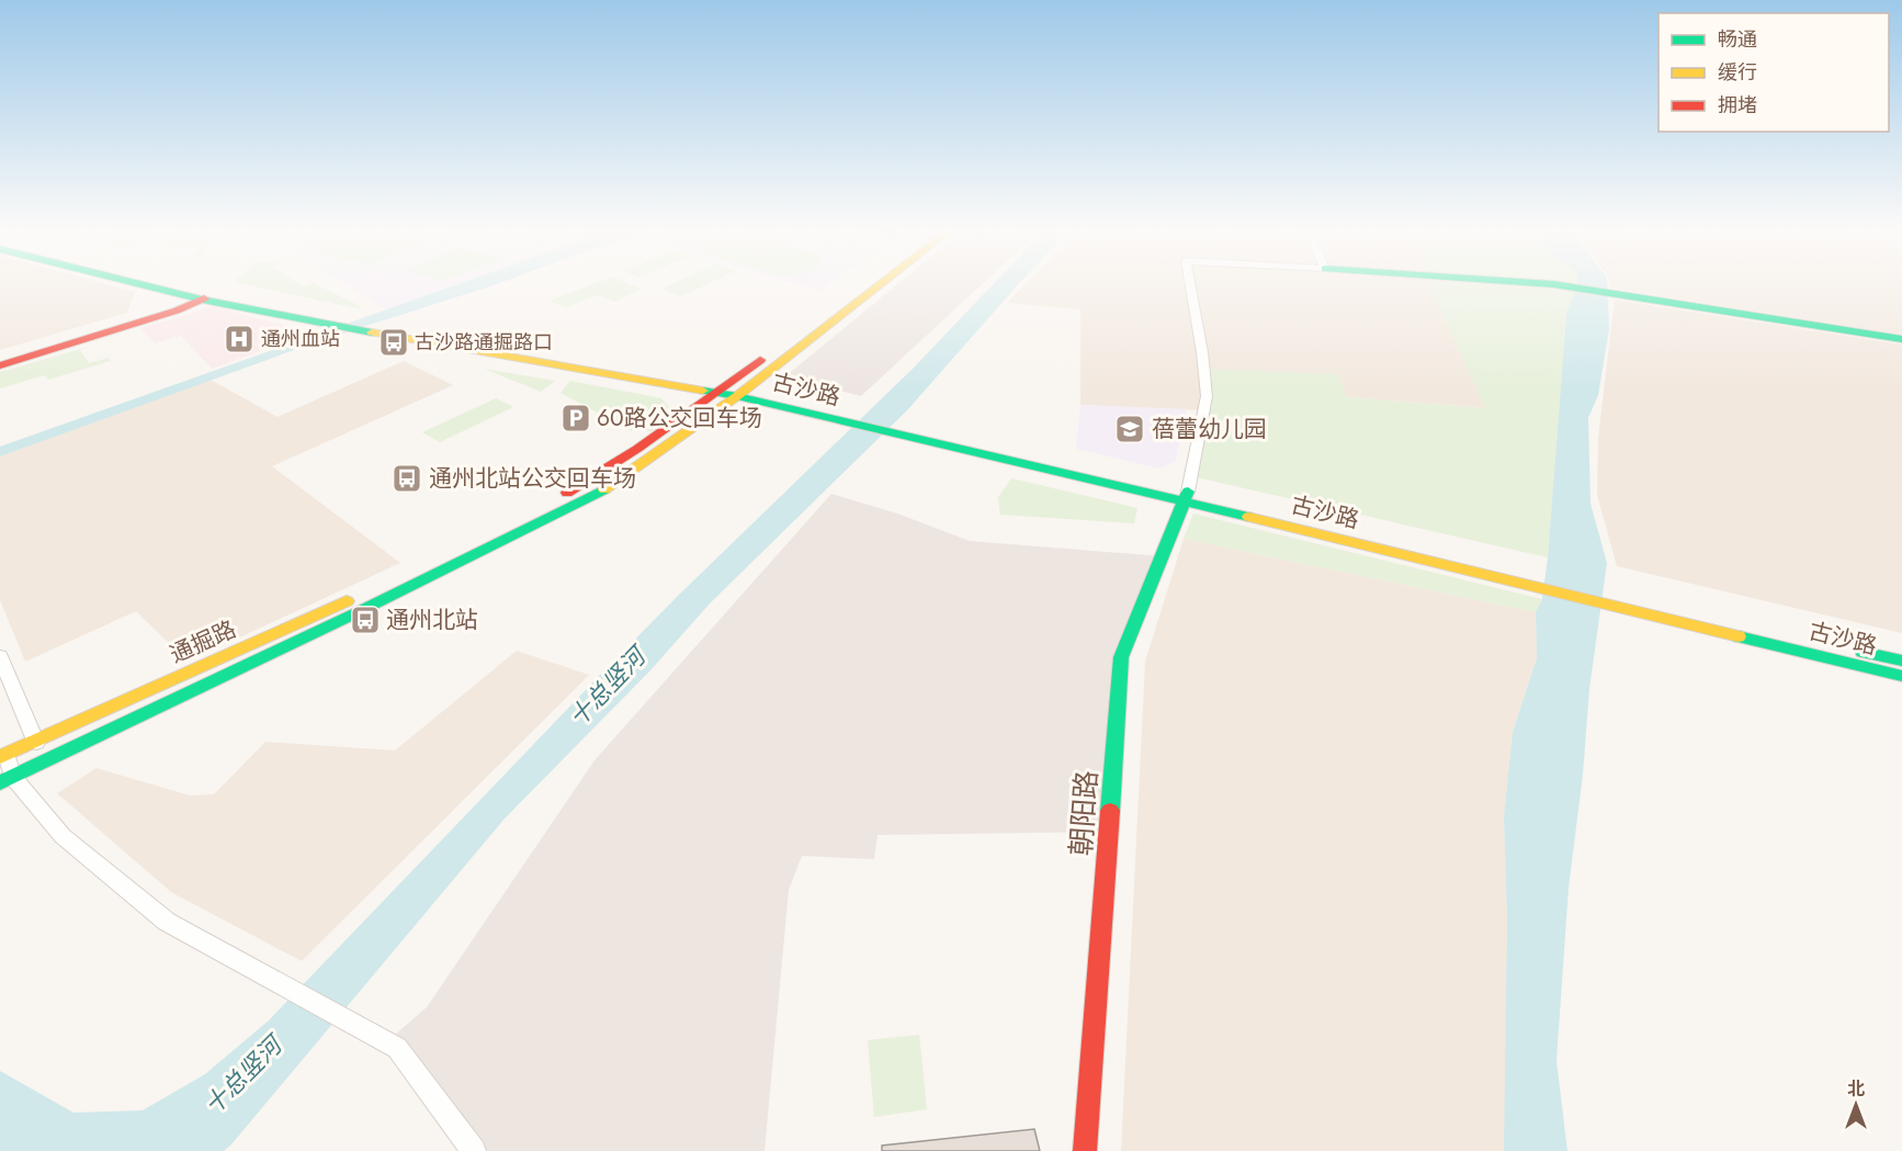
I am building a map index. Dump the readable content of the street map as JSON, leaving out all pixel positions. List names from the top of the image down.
{
  "streets": {
    "main road": ["古沙路", "通掘路", "朝阳路"]
  },
  "crossings": [
    ["古沙路", "通掘路"],
    ["古沙路", "朝阳路"]
  ],
  "water": ["十总竖河"],
  "places": {
    "hospital": ["通州血站"],
    "bus stop": ["古沙路通掘路口", "通州北站公交回车场", "通州北站"],
    "parking": ["60路公交回车场"],
    "school or university": ["蓓蕾幼儿园"]
  },
  "legend": ["畅通", "缓行", "拥堵"],
  "north": "top"
}
